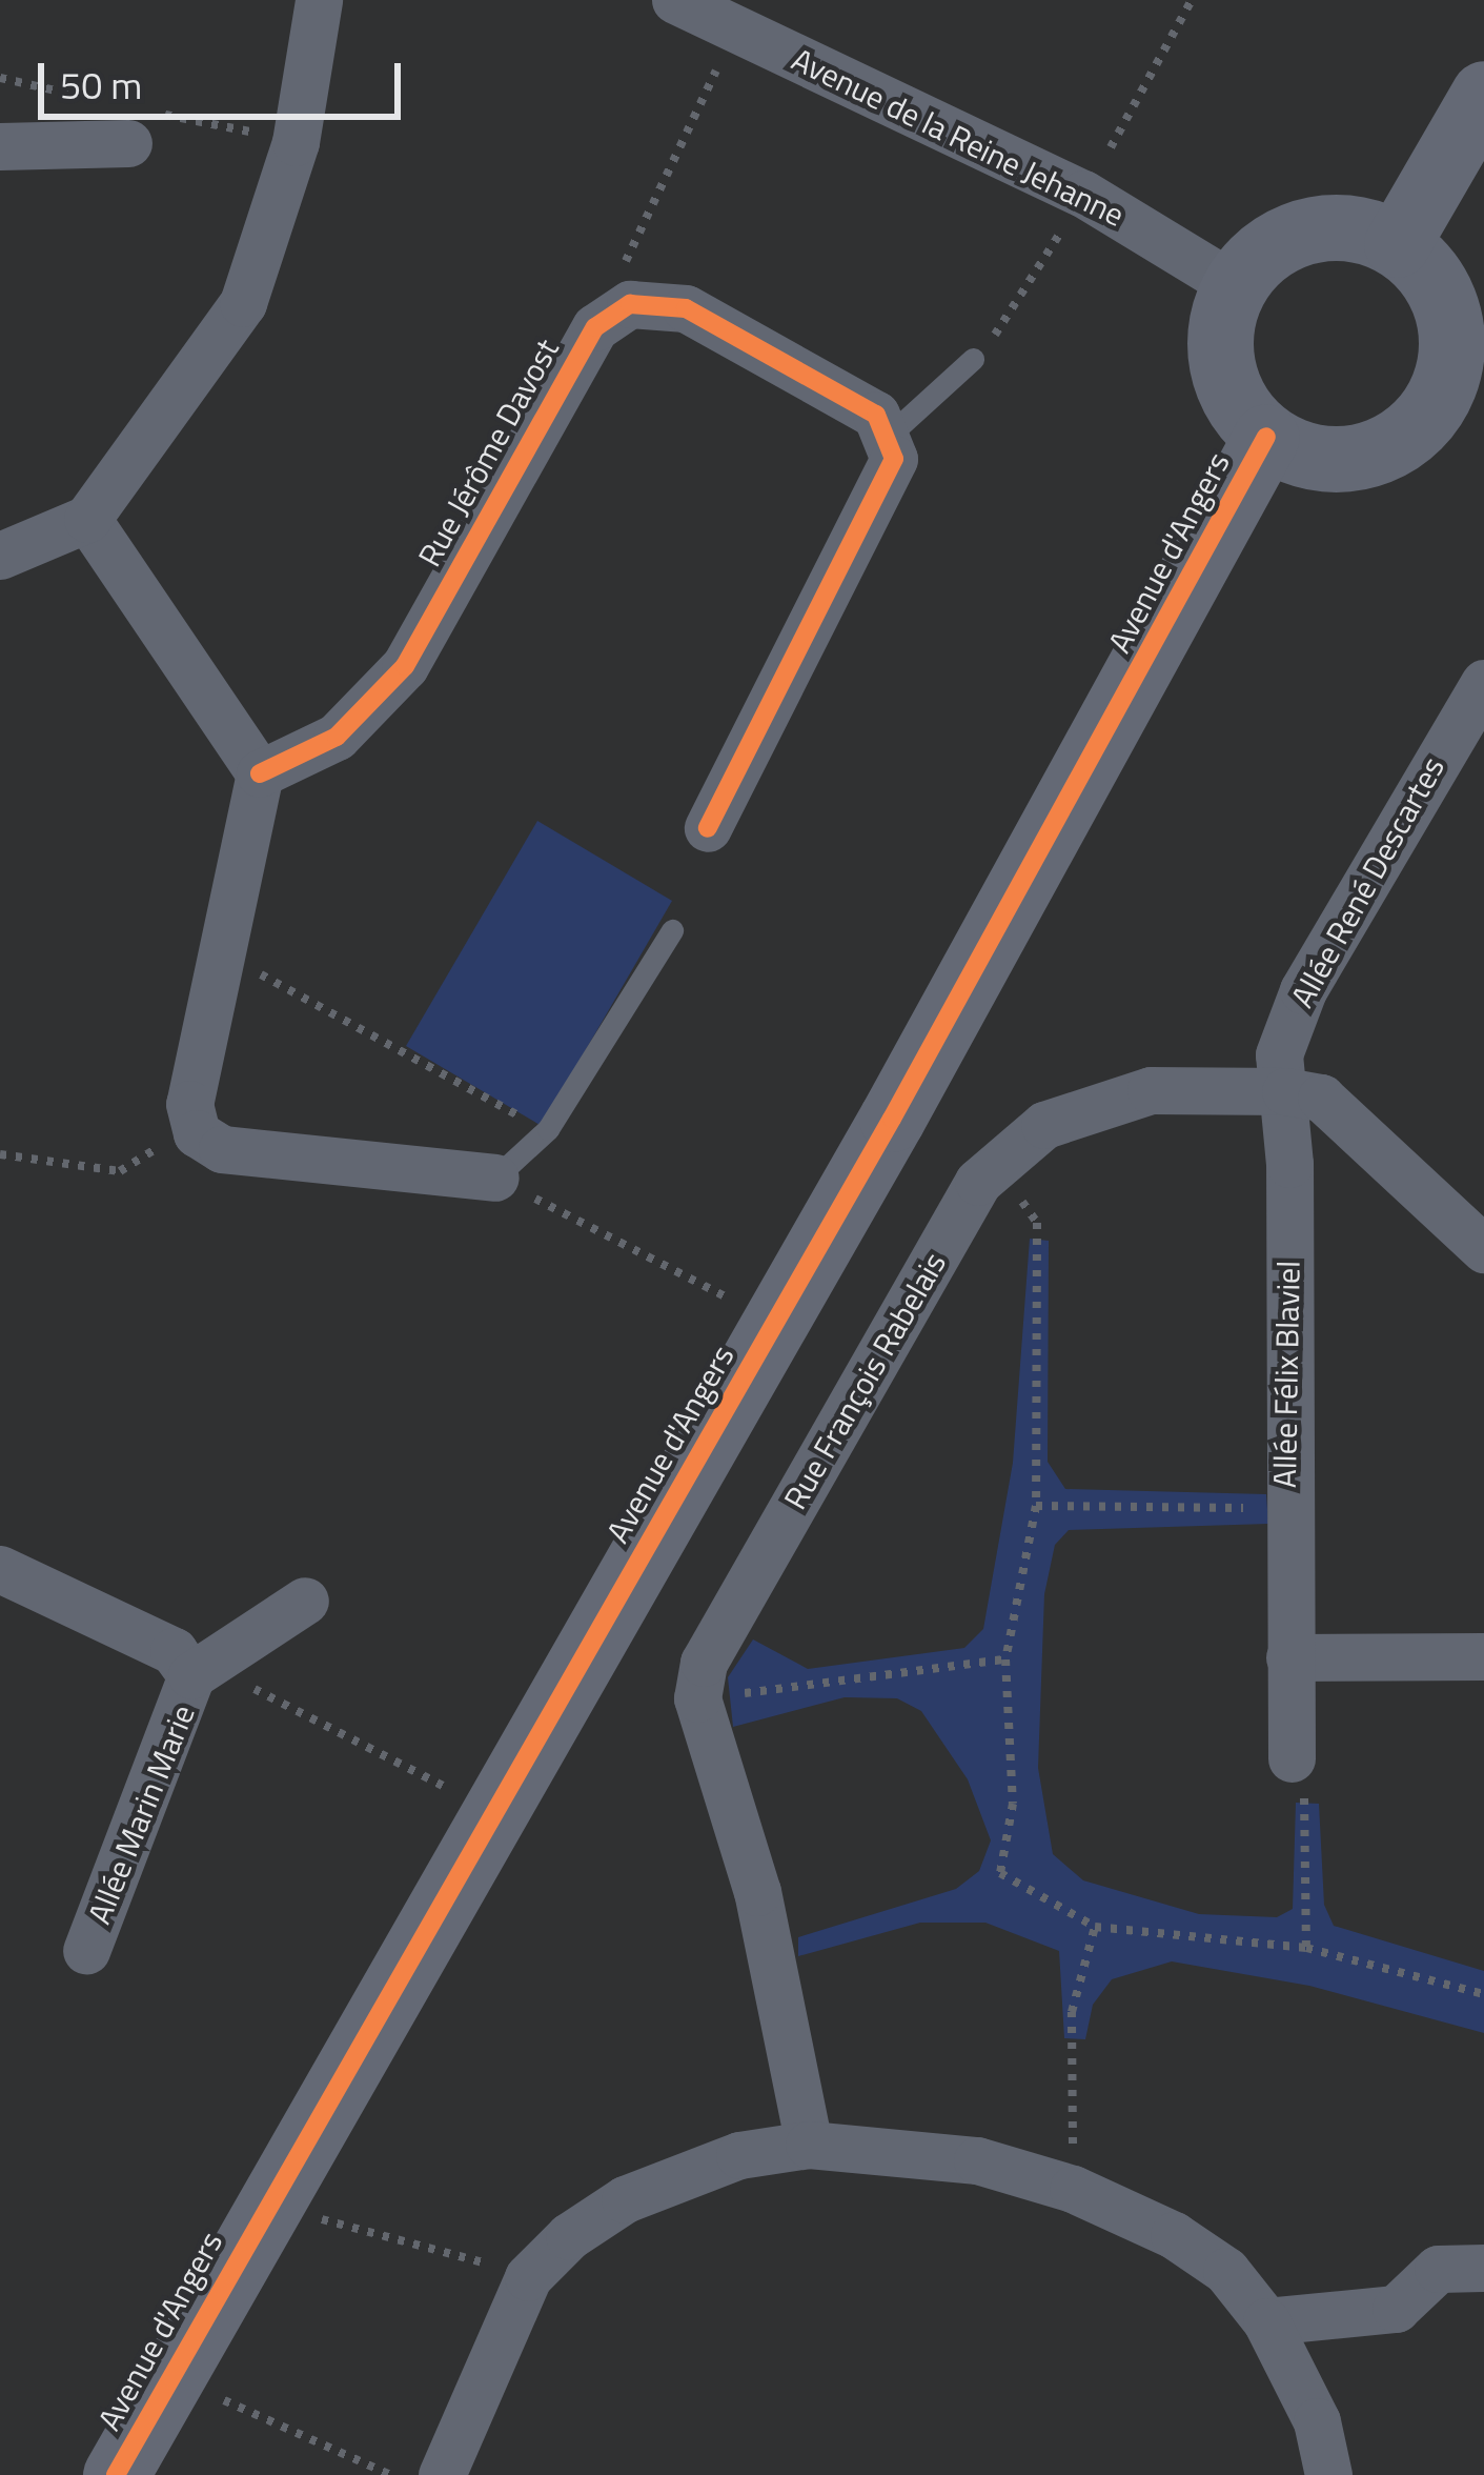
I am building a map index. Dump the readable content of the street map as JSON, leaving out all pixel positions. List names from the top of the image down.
{
  "streets": {
    "street": [
      "Avenue de la Reine Jehanne",
      "Rue Jérôme Davost",
      "Avenue d'Angers",
      "Allée René Descartes",
      "Allée Félix Blaviel",
      "Rue François Rabelais",
      "Allée Marin Marie"
    ]
  },
  "crossings": [
    ["Avenue de la Reine Jehanne", "Avenue d'Angers"],
    ["Allée René Descartes", "Allée Félix Blaviel"],
    ["Allée René Descartes", "Rue François Rabelais"],
    ["Allée Félix Blaviel", "Rue François Rabelais"]
  ],
  "scale_bar": "50 m"
}
